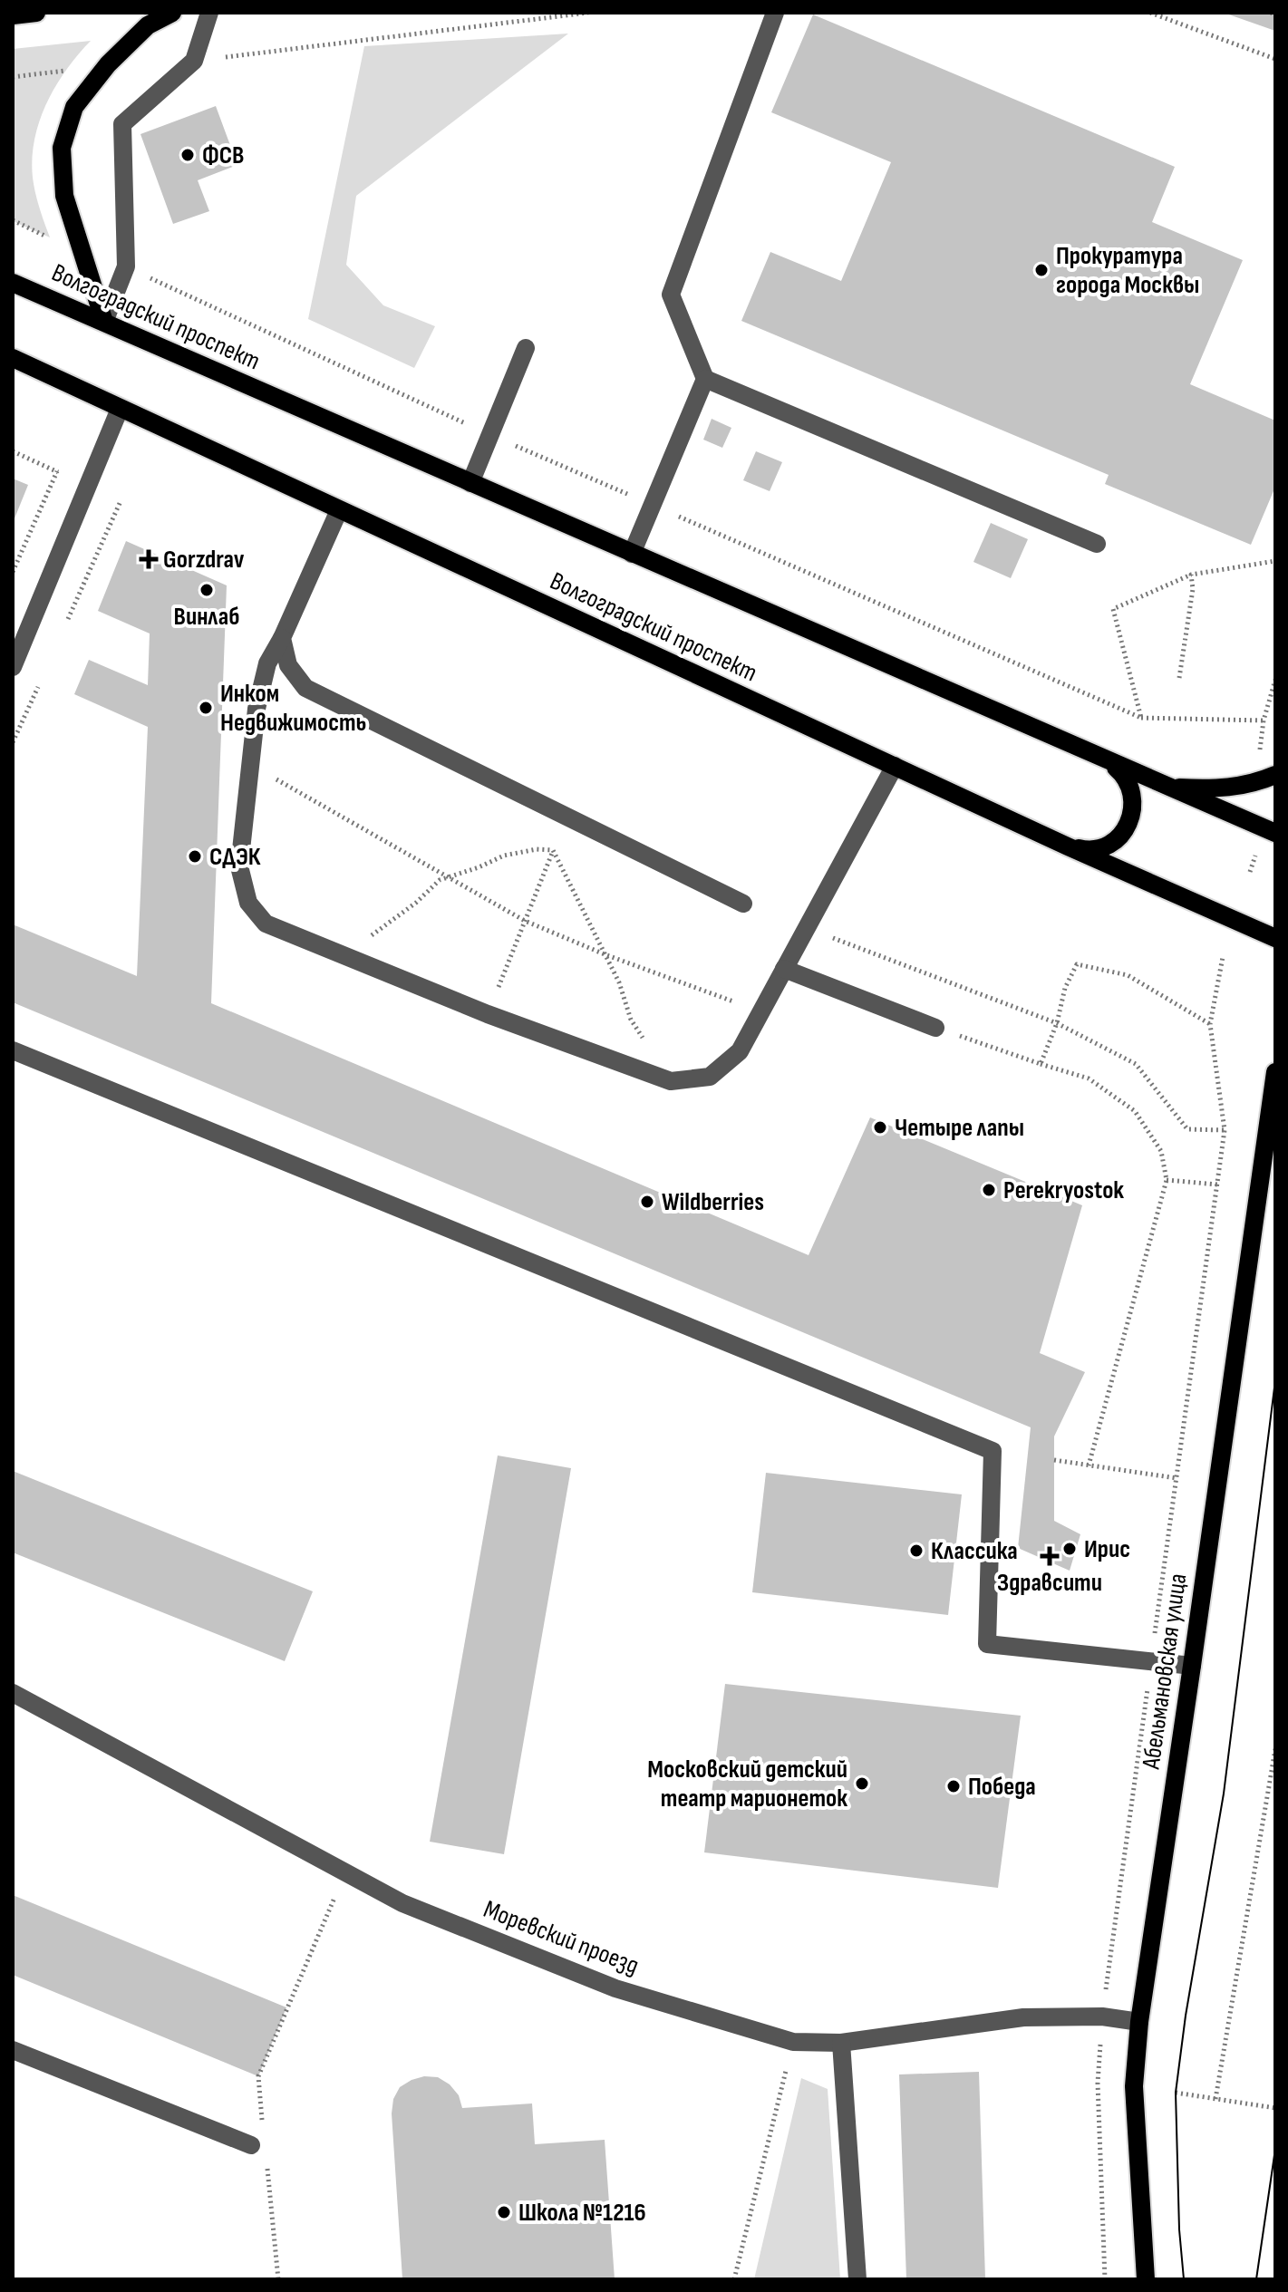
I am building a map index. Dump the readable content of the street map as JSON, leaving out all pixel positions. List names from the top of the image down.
{
  "streets": {
    "main road": ["Волгоградский проспект", "Абельмановская улица"],
    "street": ["Моревский проезд"]
  },
  "crossings": [
    ["Абельмановская улица", "Моревский проезд"]
  ],
  "places": {
    "other": [
      "ФСВ",
      "Прокуратура города Москвы",
      "Винлаб",
      "Инком Недвижимость",
      "СДЭК",
      "Четыре лапы",
      "Perekryostok",
      "Wildberries",
      "Ирис",
      "Классика",
      "Московский детский театр марионеток",
      "Победа",
      "Школа №1216"
    ],
    "health": ["Gorzdrav", "Здравсити"]
  }
}
